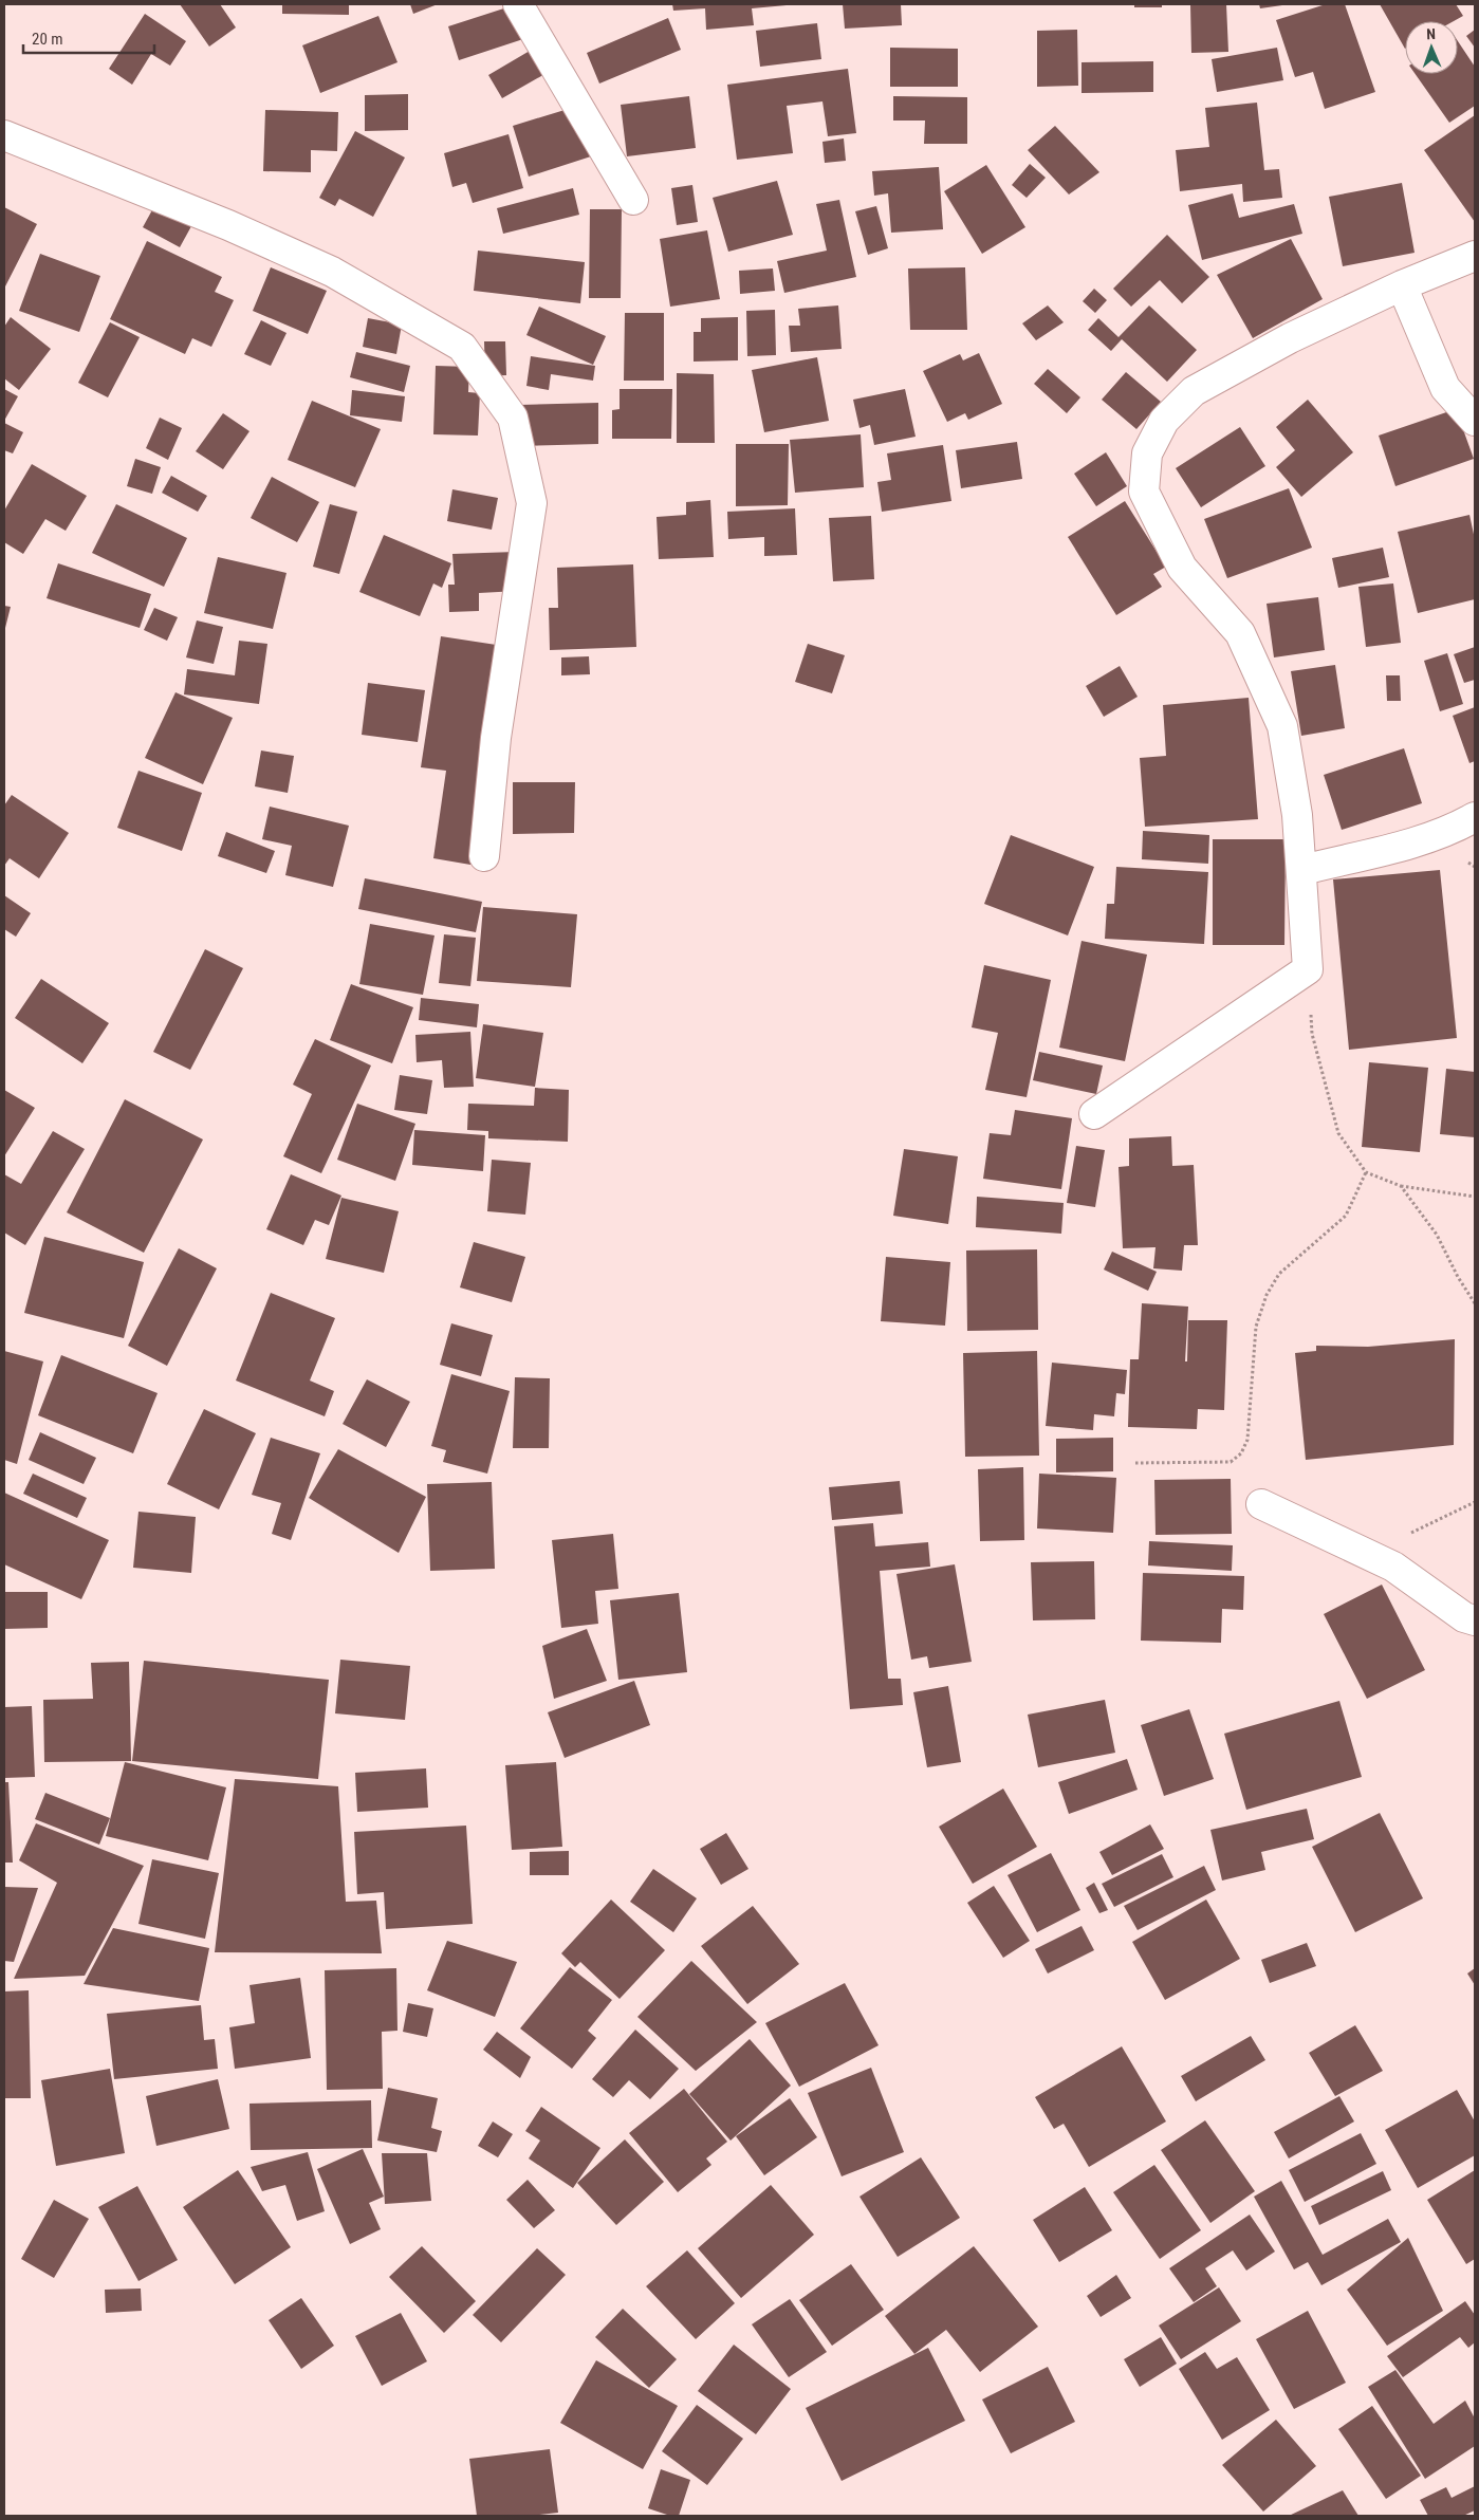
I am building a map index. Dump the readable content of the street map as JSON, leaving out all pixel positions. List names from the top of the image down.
{
  "scale_bar": "20 m",
  "north": "top"
}
